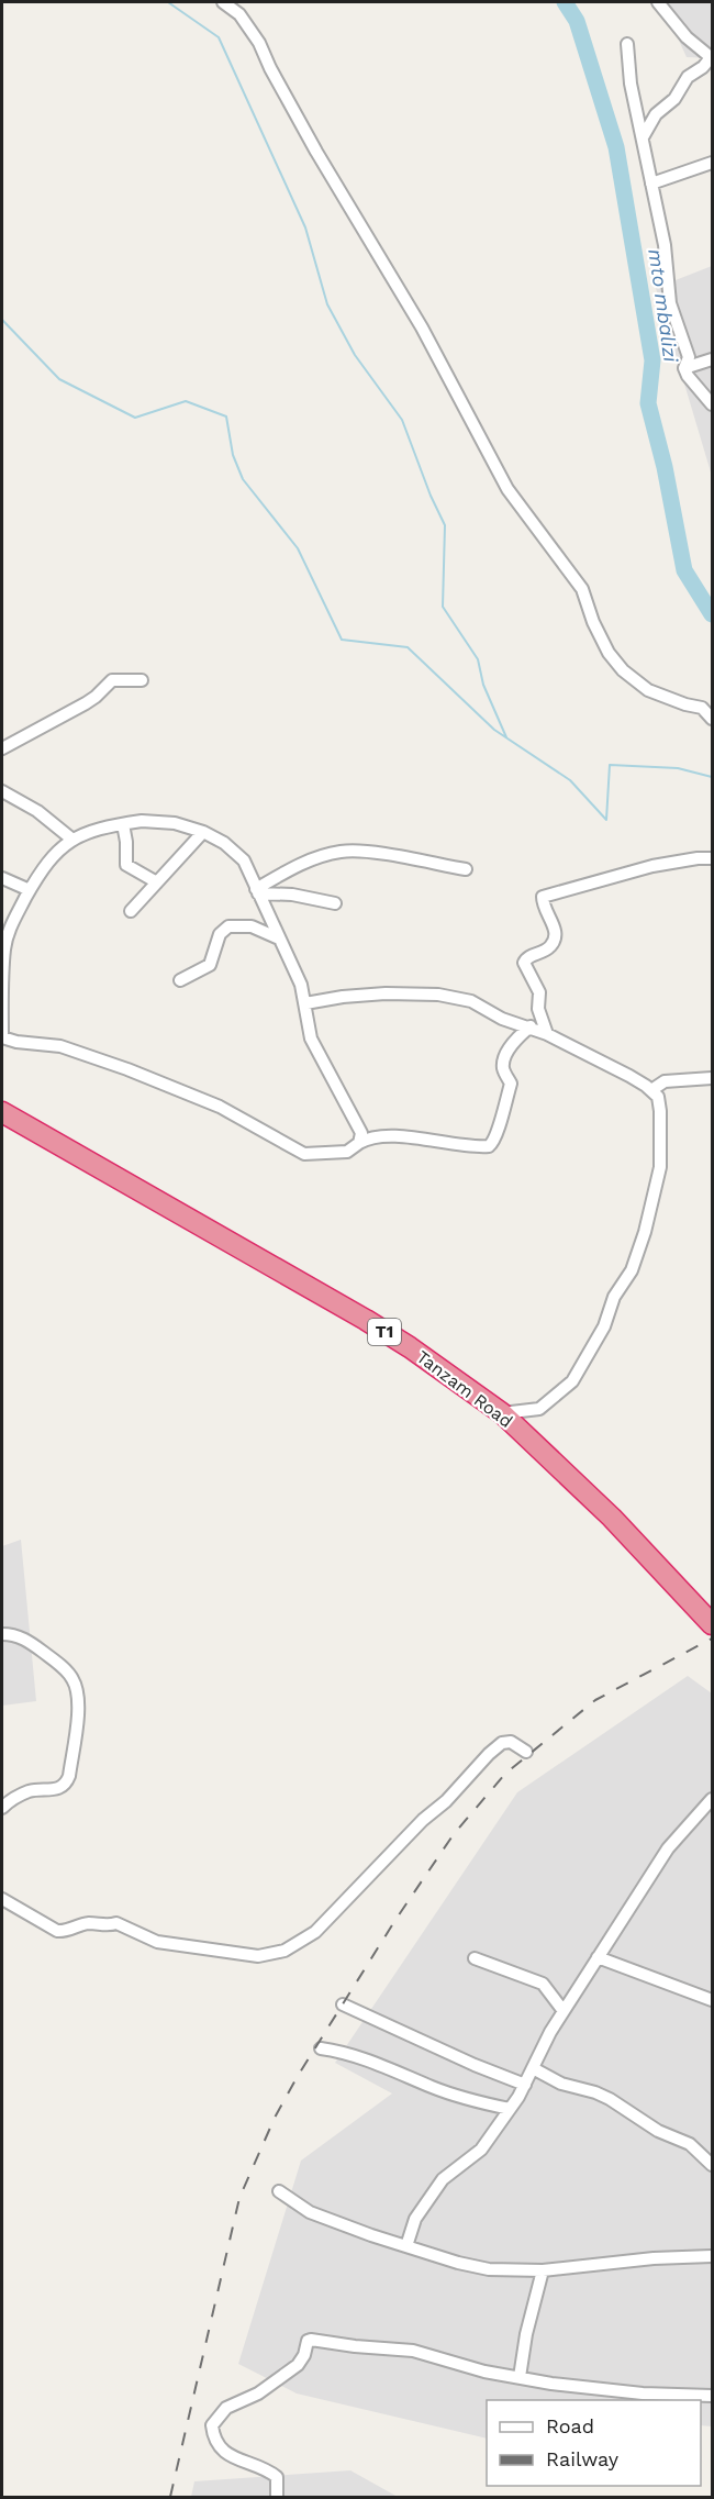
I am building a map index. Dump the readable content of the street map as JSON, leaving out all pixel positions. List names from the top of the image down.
{
  "streets": {
    "highway": ["T1", "Tanzam Road"]
  },
  "water": ["mto mbalizi"],
  "legend": ["Road", "Railway"]
}
